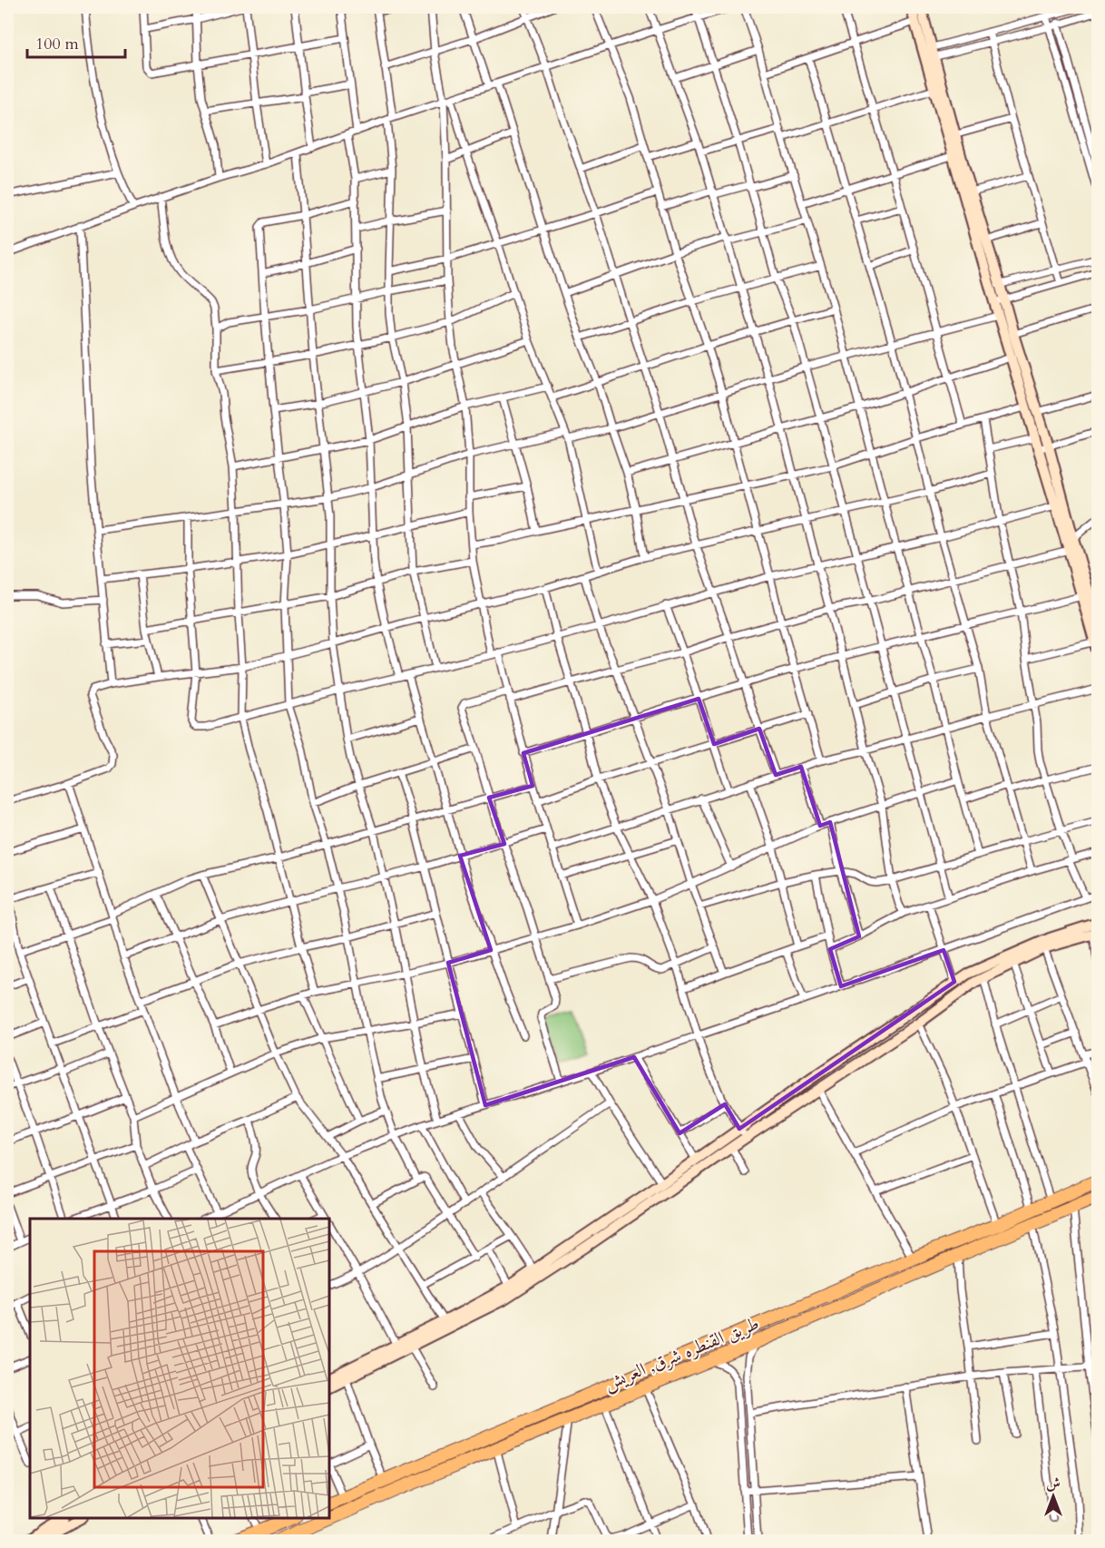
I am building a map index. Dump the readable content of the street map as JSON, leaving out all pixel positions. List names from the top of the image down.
{
  "streets": {
    "highway": ["طريق القنطره شرق, العريش"]
  },
  "scale_bar": "100 m",
  "north": "top"
}
